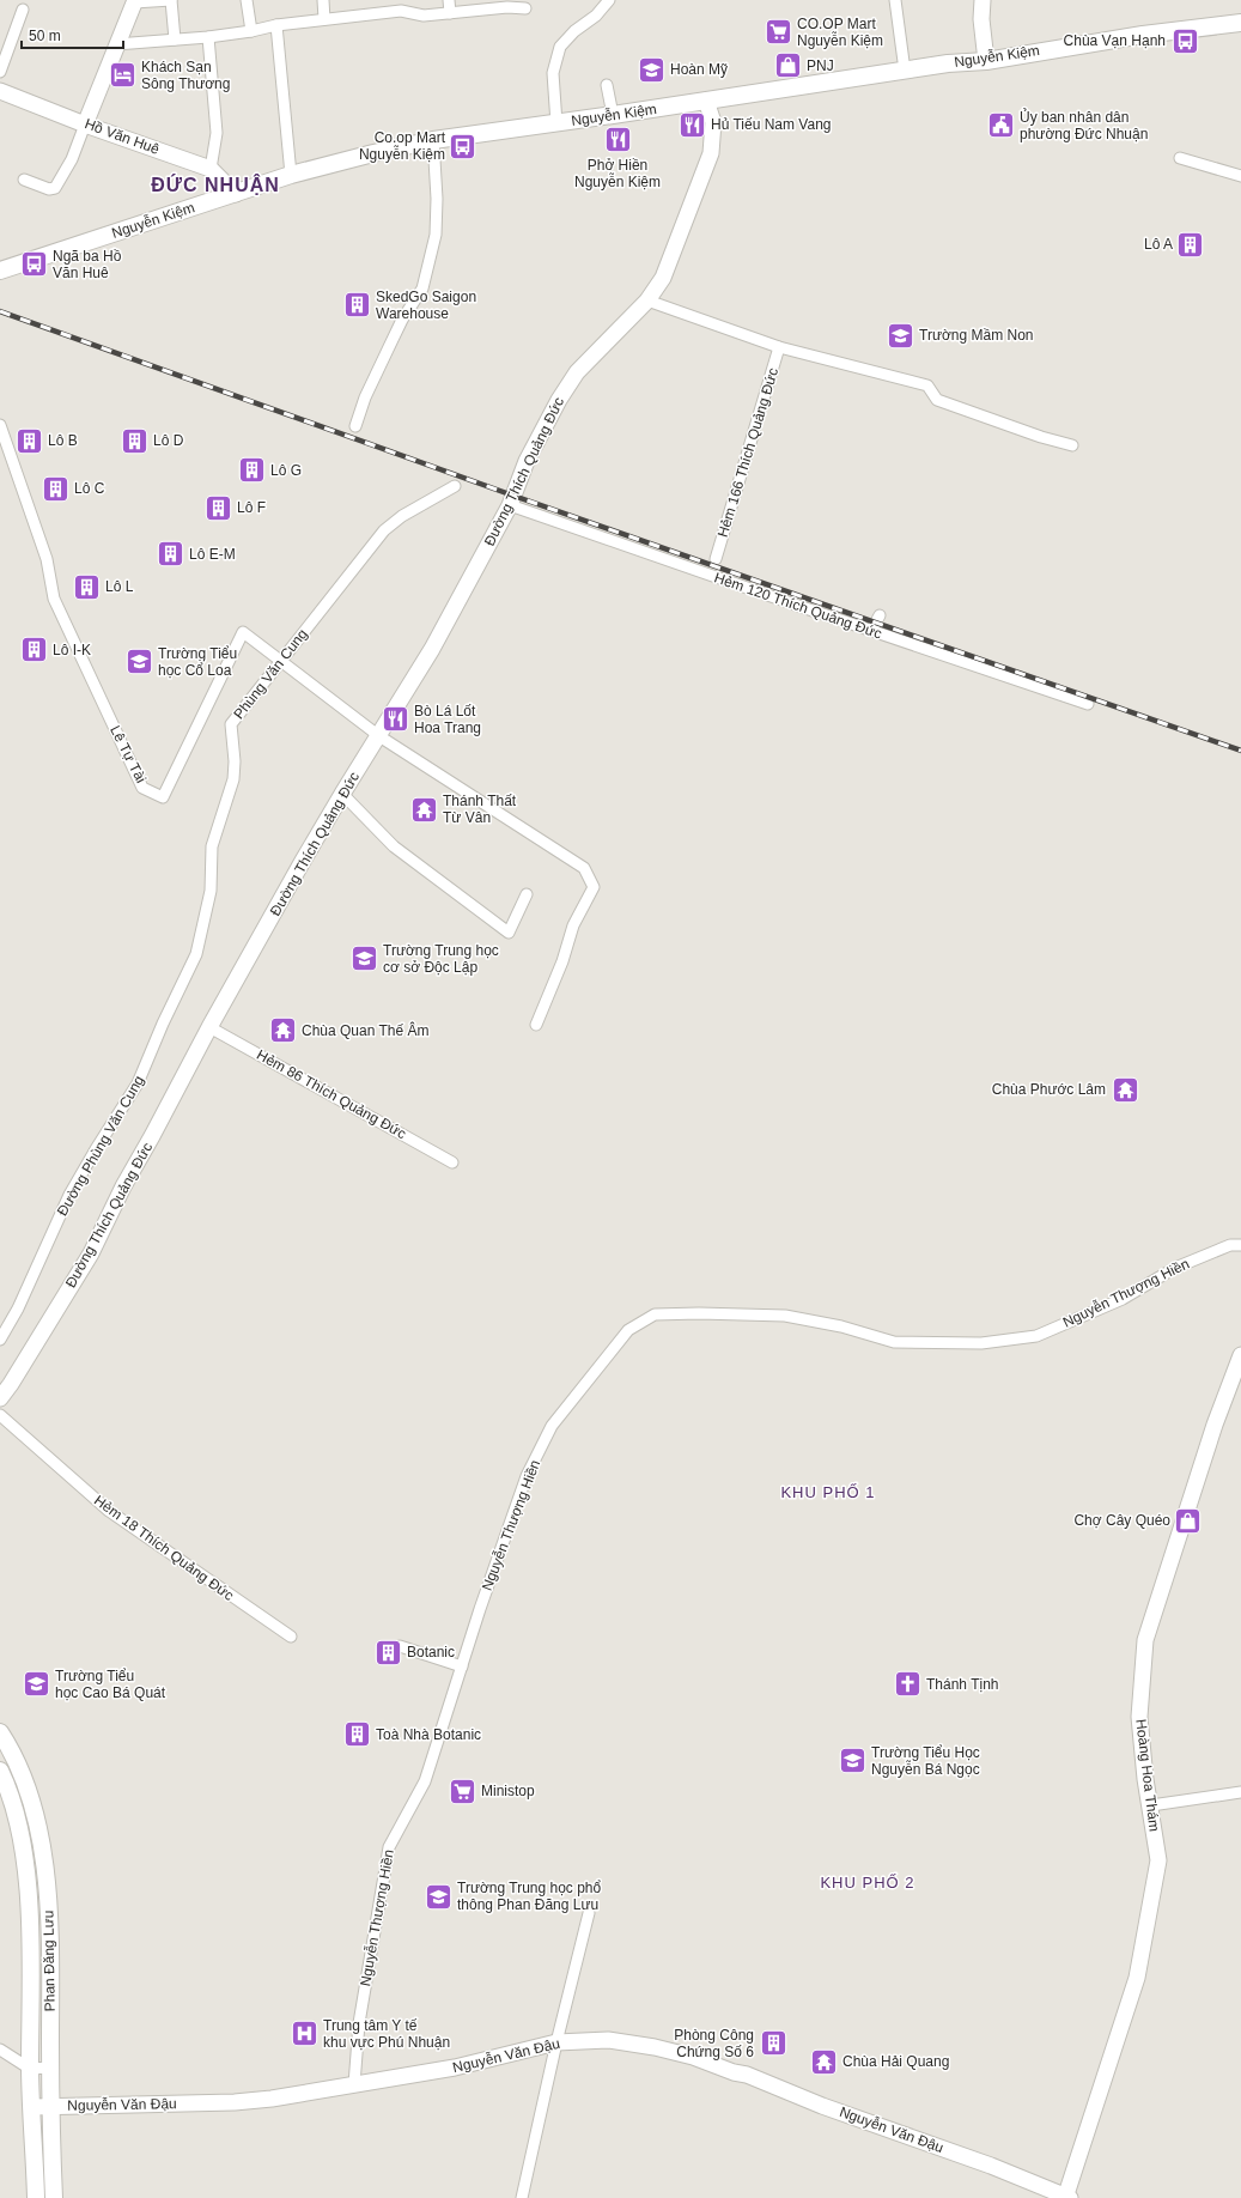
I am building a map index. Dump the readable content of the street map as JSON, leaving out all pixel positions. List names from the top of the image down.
{
  "streets": {
    "main road": ["Nguyễn Kiệm", "Phan Đăng Lưu"],
    "street": [
      "Hồ Văn Huê",
      "Hẻm 166 Thích Quảng Đức",
      "Đường Thích Quảng Đức",
      "Hẻm 120 Thích Quảng Đức",
      "Phùng Văn Cung",
      "Lê Tự Tài",
      "Hẻm 86 Thích Quảng Đức",
      "Đường Phùng Văn Cung",
      "Nguyễn Thượng Hiền",
      "Hẻm 18 Thích Quảng Đức",
      "Hoàng Hoa Thám",
      "Nguyễn Văn Đậu"
    ]
  },
  "crossings": [
    ["Nguyễn Kiệm", "Hồ Văn Huê"],
    ["Nguyễn Kiệm", "Đường Thích Quảng Đức"],
    ["Đường Thích Quảng Đức", "Hẻm 120 Thích Quảng Đức"],
    ["Đường Thích Quảng Đức", "Lê Tự Tài"],
    ["Đường Thích Quảng Đức", "Hẻm 86 Thích Quảng Đức"],
    ["Phùng Văn Cung", "Lê Tự Tài"],
    ["Phùng Văn Cung", "Đường Phùng Văn Cung"],
    ["Nguyễn Thượng Hiền", "Nguyễn Văn Đậu"],
    ["Hoàng Hoa Thám", "Nguyễn Văn Đậu"],
    ["Phan Đăng Lưu", "Nguyễn Văn Đậu"]
  ],
  "districts": ["ĐỨC NHUẬN", "KHU PHỐ 1", "KHU PHỐ 2"],
  "places": {
    "supermarket": ["CO.OP Mart Nguyễn Kiệm", "Ministop"],
    "bus stop": ["Chùa Vạn Hạnh", "Co.op Mart Nguyễn Kiệm", "Ngã ba Hồ Văn Huê"],
    "shop": ["PNJ", "Chợ Cây Quéo"],
    "school or university": [
      "Hoàn Mỹ",
      "Trường Mầm Non",
      "Trường Tiểu học Cổ Loa",
      "Trường Trung học cơ sở Độc Lập",
      "Trường Tiểu học Cao Bá Quát",
      "Trường Tiểu Học Nguyễn Bá Ngọc",
      "Trường Trung học phổ thông Phan Đăng Lưu"
    ],
    "hotel": ["Khách Sạn Sông Thương"],
    "restaurant": ["Hủ Tiếu Nam Vang", "Phở Hiền Nguyễn Kiệm", "Bò Lá Lốt Hoa Trang"],
    "public building": ["Ủy ban nhân dân phường Đức Nhuận"],
    "building": [
      "Lô A",
      "SkedGo Saigon Warehouse",
      "Lô B",
      "Lô D",
      "Lô G",
      "Lô C",
      "Lô F",
      "Lô E-M",
      "Lô L",
      "Lô I-K",
      "Botanic",
      "Toà Nhà Botanic",
      "Phòng Công Chứng Số 6"
    ],
    "temple": [
      "Thánh Thất Từ Vân",
      "Chùa Quan Thế Âm",
      "Chùa Phước Lâm",
      "Chùa Hải Quang"
    ],
    "church": ["Thánh Tịnh"],
    "hospital": ["Trung tâm Y tế khu vực Phú Nhuận"]
  },
  "scale_bar": "50 m"
}
